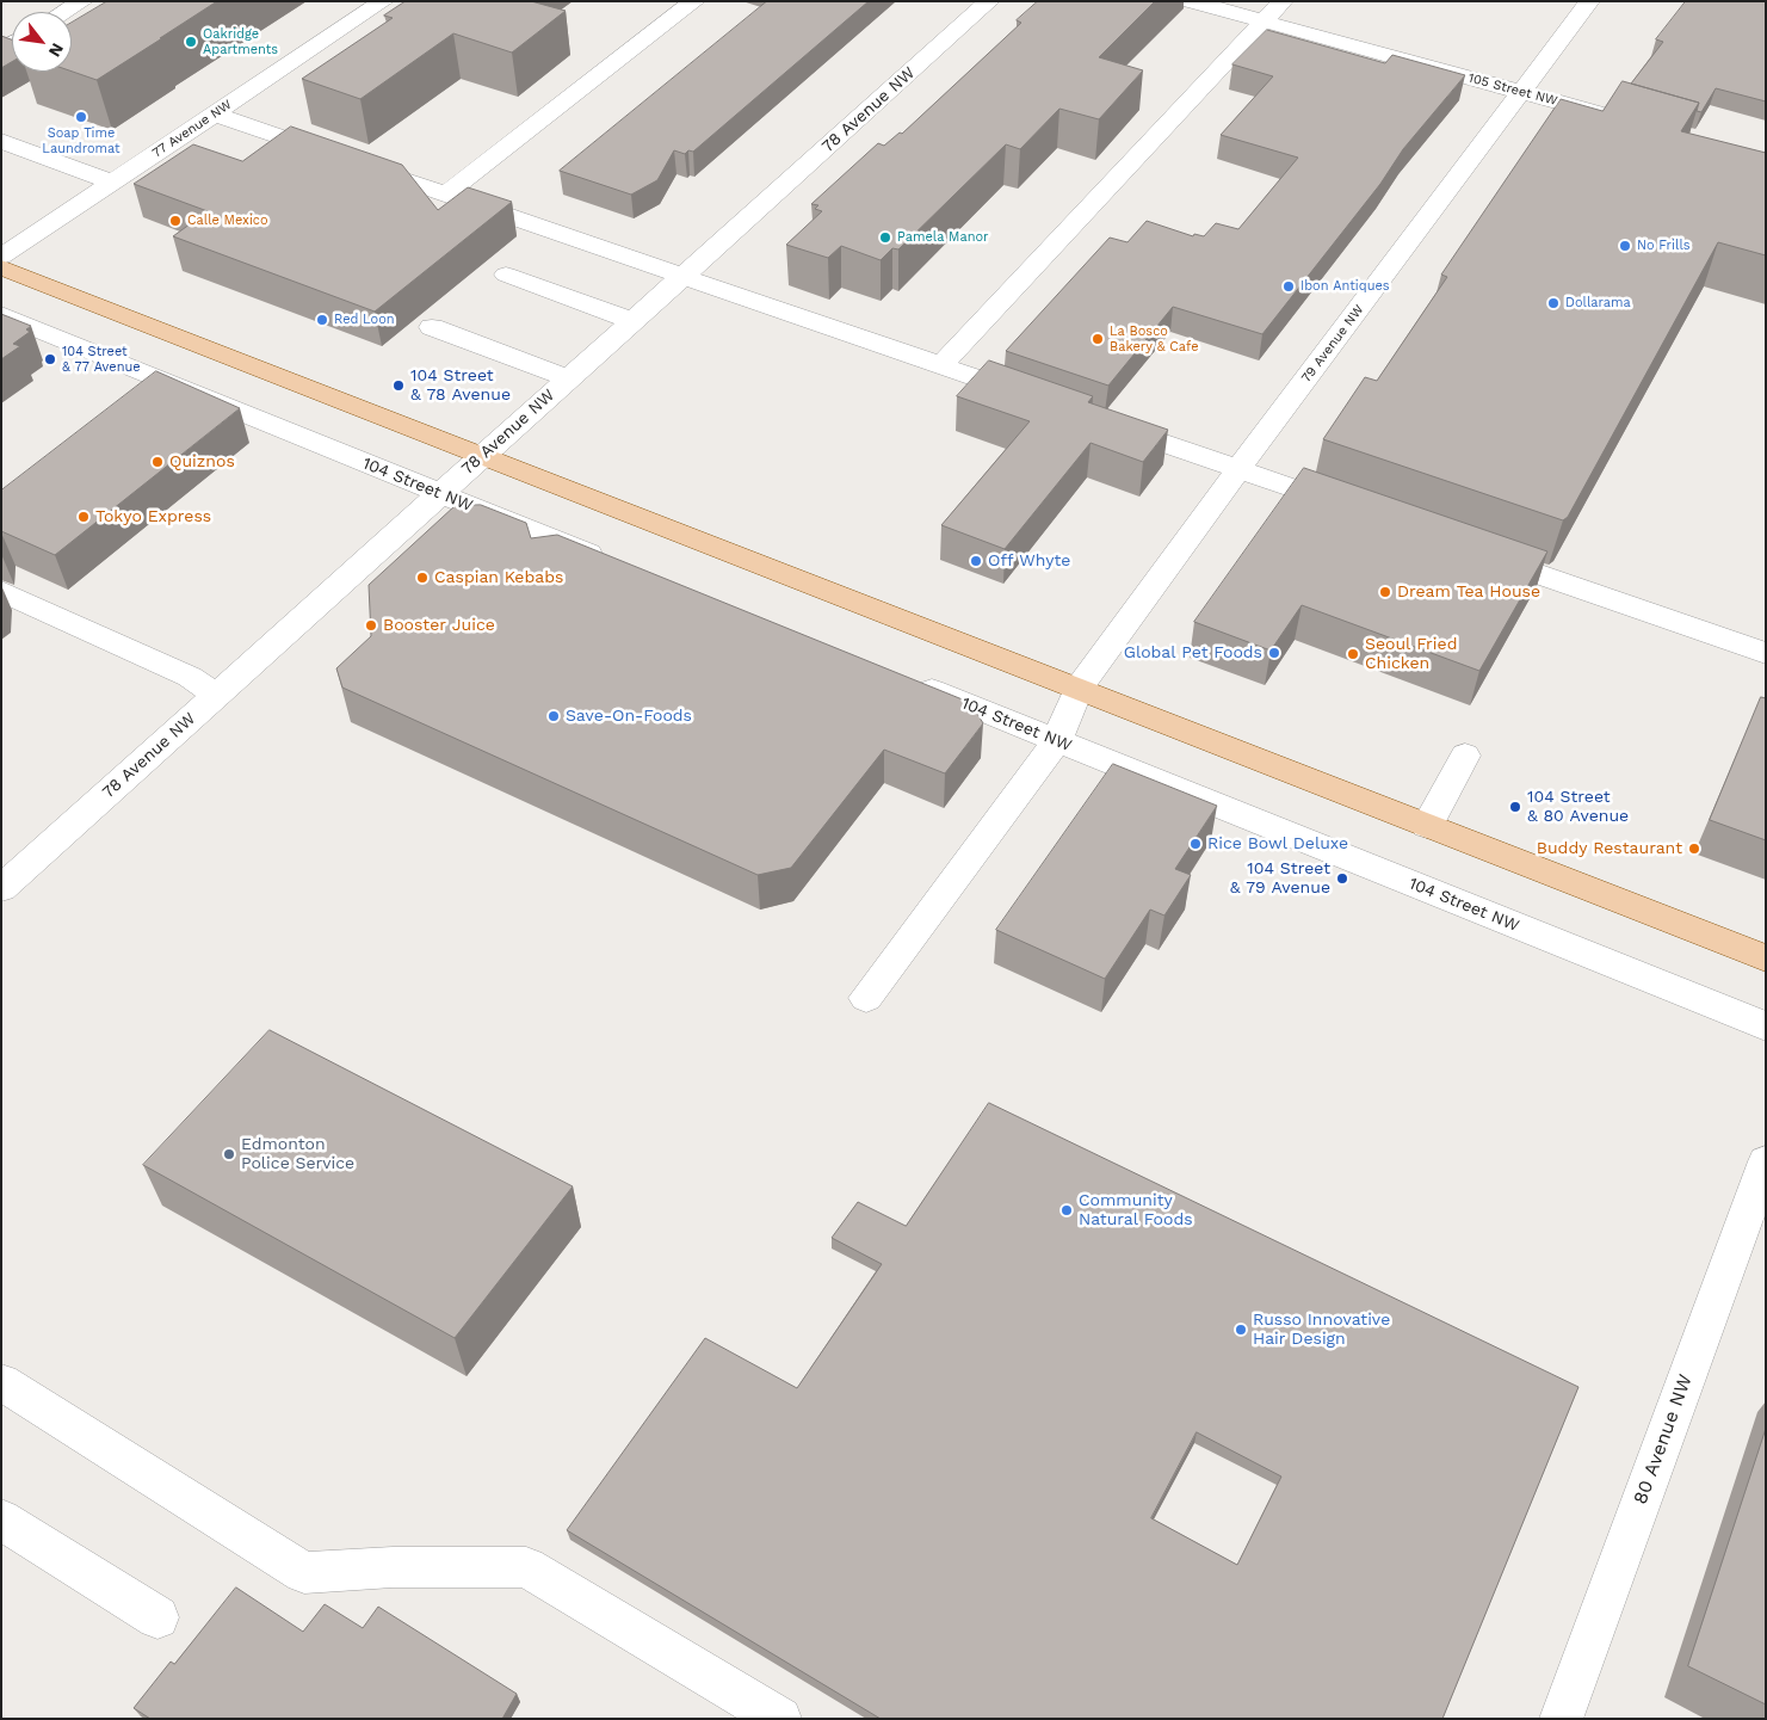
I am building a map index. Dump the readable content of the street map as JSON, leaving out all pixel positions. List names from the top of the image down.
{
  "streets": {
    "street": [
      "105 Street NW",
      "78 Avenue NW",
      "77 Avenue NW",
      "79 Avenue NW",
      "104 Street NW",
      "80 Avenue NW"
    ]
  },
  "crossings": [
    ["105 Street NW", "79 Avenue NW"],
    ["78 Avenue NW", "104 Street NW"],
    ["79 Avenue NW", "104 Street NW"]
  ],
  "places": [
    "Oakridge Apartments",
    "Soap Time Laundromat",
    "Calle Mexico",
    "Pamela Manor",
    "No Frills",
    "Ibon Antiques",
    "Dollarama",
    "Red Loon",
    "La Bosco Bakery & Cafe",
    "104 Street & 77 Avenue",
    "104 Street & 78 Avenue",
    "Quiznos",
    "Tokyo Express",
    "Off Whyte",
    "Caspian Kebabs",
    "Dream Tea House",
    "Booster Juice",
    "Global Pet Foods",
    "Seoul Fried Chicken",
    "Save-On-Foods",
    "104 Street & 80 Avenue",
    "Rice Bowl Deluxe",
    "Buddy Restaurant",
    "104 Street & 79 Avenue",
    "Edmonton Police Service",
    "Community Natural Foods",
    "Russo Innovative Hair Design"
  ],
  "north": "bottom right"
}
